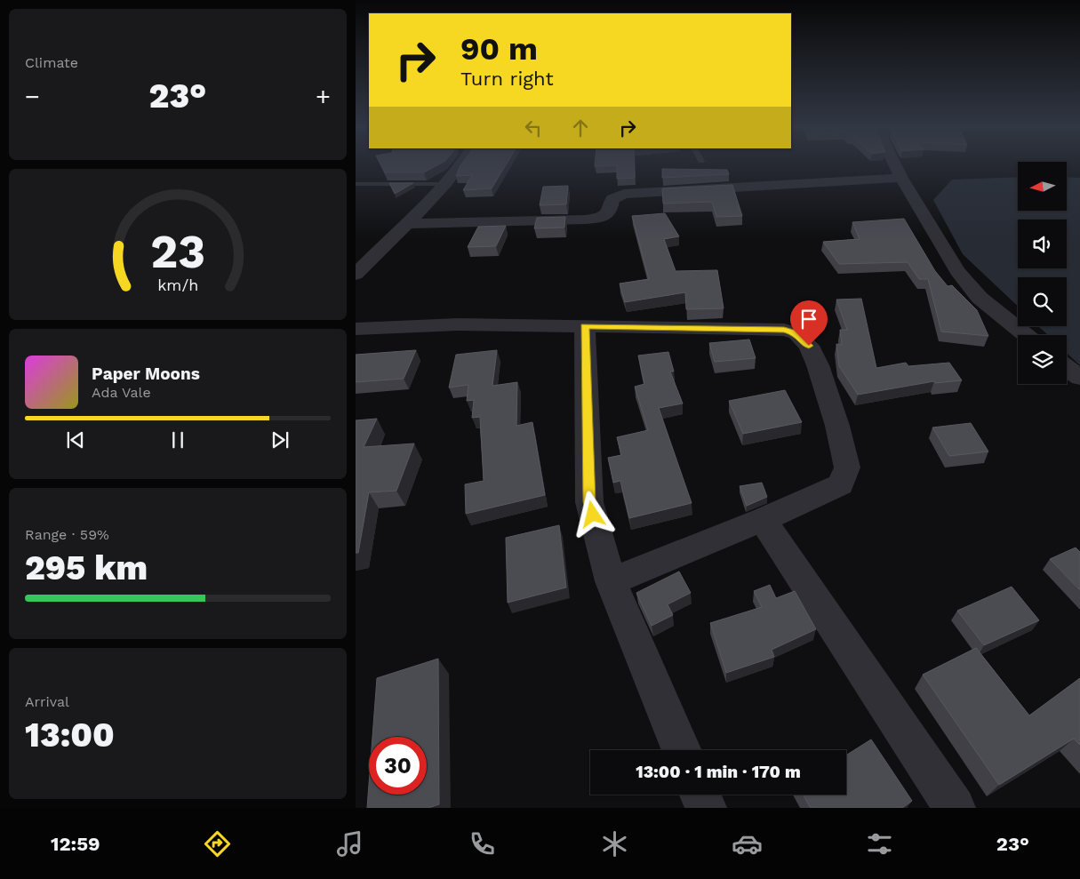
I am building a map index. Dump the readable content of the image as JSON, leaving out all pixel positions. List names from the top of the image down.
{
  "north": "left",
  "page": {
    "tile": [
      "Climate",
      ["Range · 59%", "295 km"],
      ["Arrival", "13:00"]
    ],
    "turn": ["90 m", "Turn right"],
    "heat": ["−", "23°", "+"],
    "song": ["Paper Moons", "Ada Vale"],
    "limit": "30",
    "trip": "13:00 · 1 min · 170 m",
    "tabs": ["12:59", "23°"],
    "gauge": ["23", "km/h"]
  }
}
